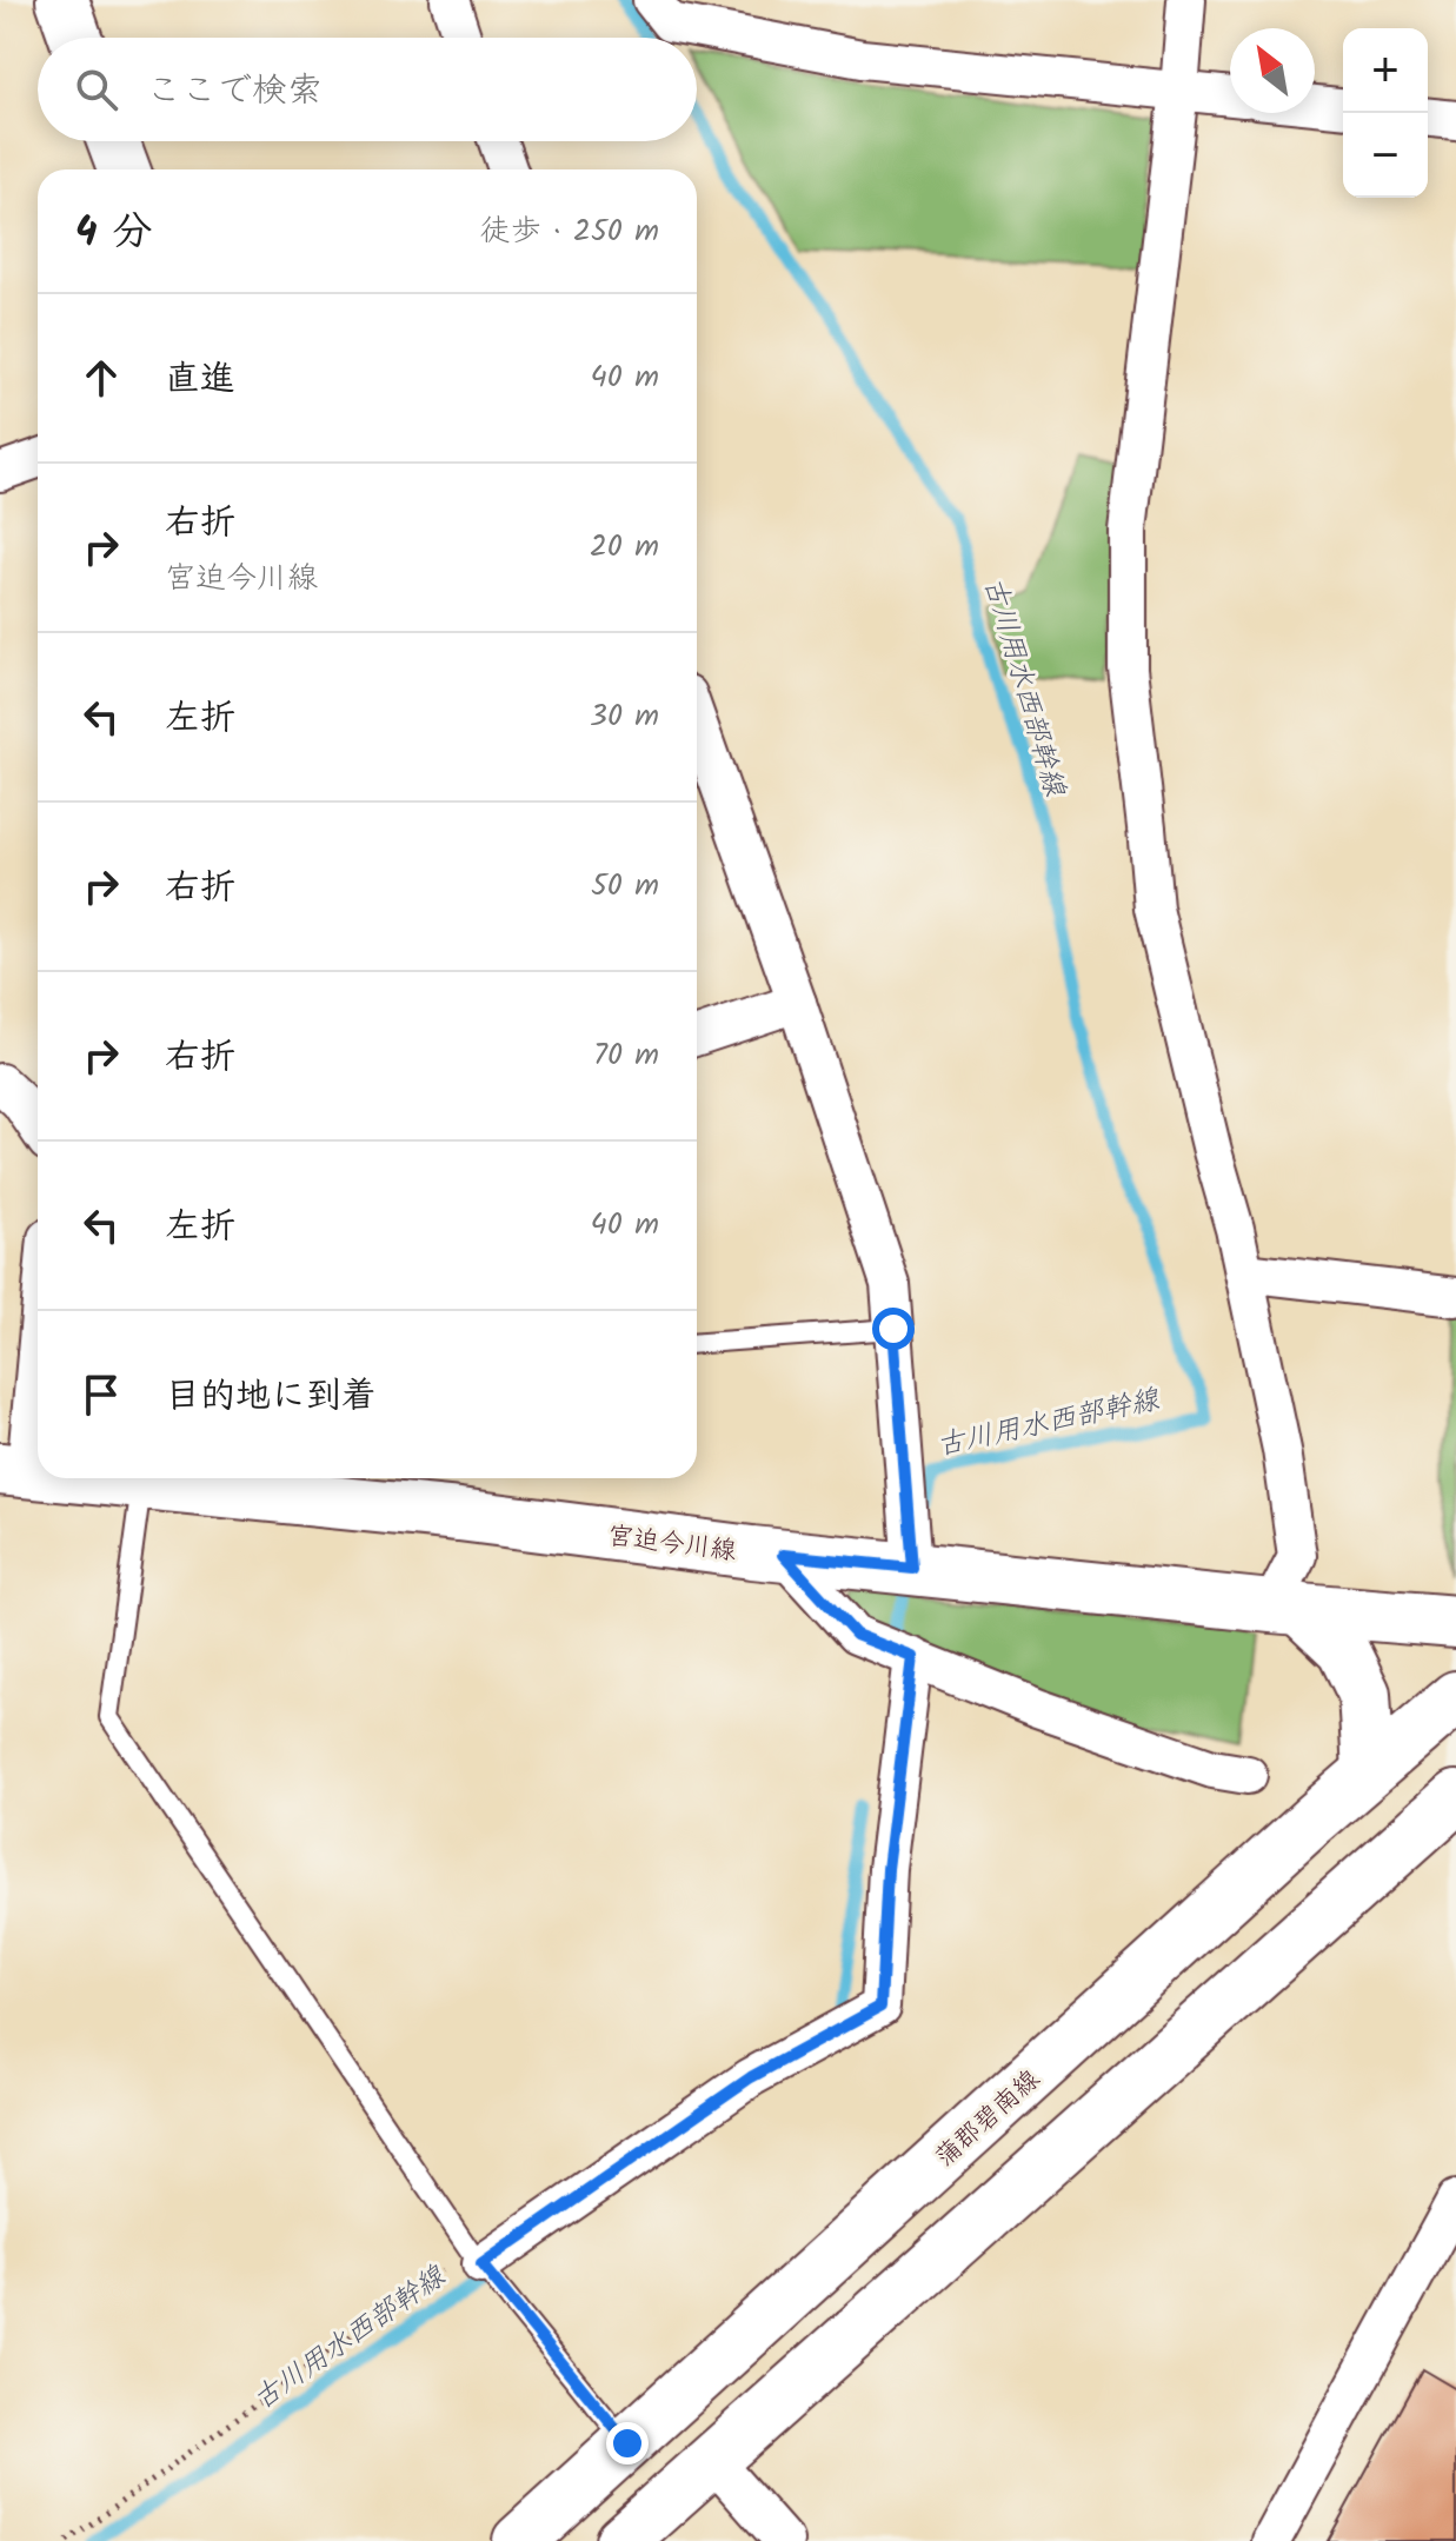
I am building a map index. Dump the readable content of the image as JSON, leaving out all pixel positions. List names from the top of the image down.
{
  "streets": {
    "main road": ["宮迫今川線", "蒲郡碧南線"]
  },
  "water": ["古川用水西部幹線"],
  "north": "top left",
  "page": {
    "map_buttons": ["+", "−"],
    "search": "ここで検索",
    "heading": ["4 分", "徒歩 · 250 m"],
    "list": [
      ["直進", "40 m"],
      ["右折", "宮迫今川線", "20 m"],
      ["左折", "30 m"],
      ["右折", "50 m"],
      ["右折", "70 m"],
      ["左折", "40 m"],
      "目的地に到着"
    ]
  }
}
